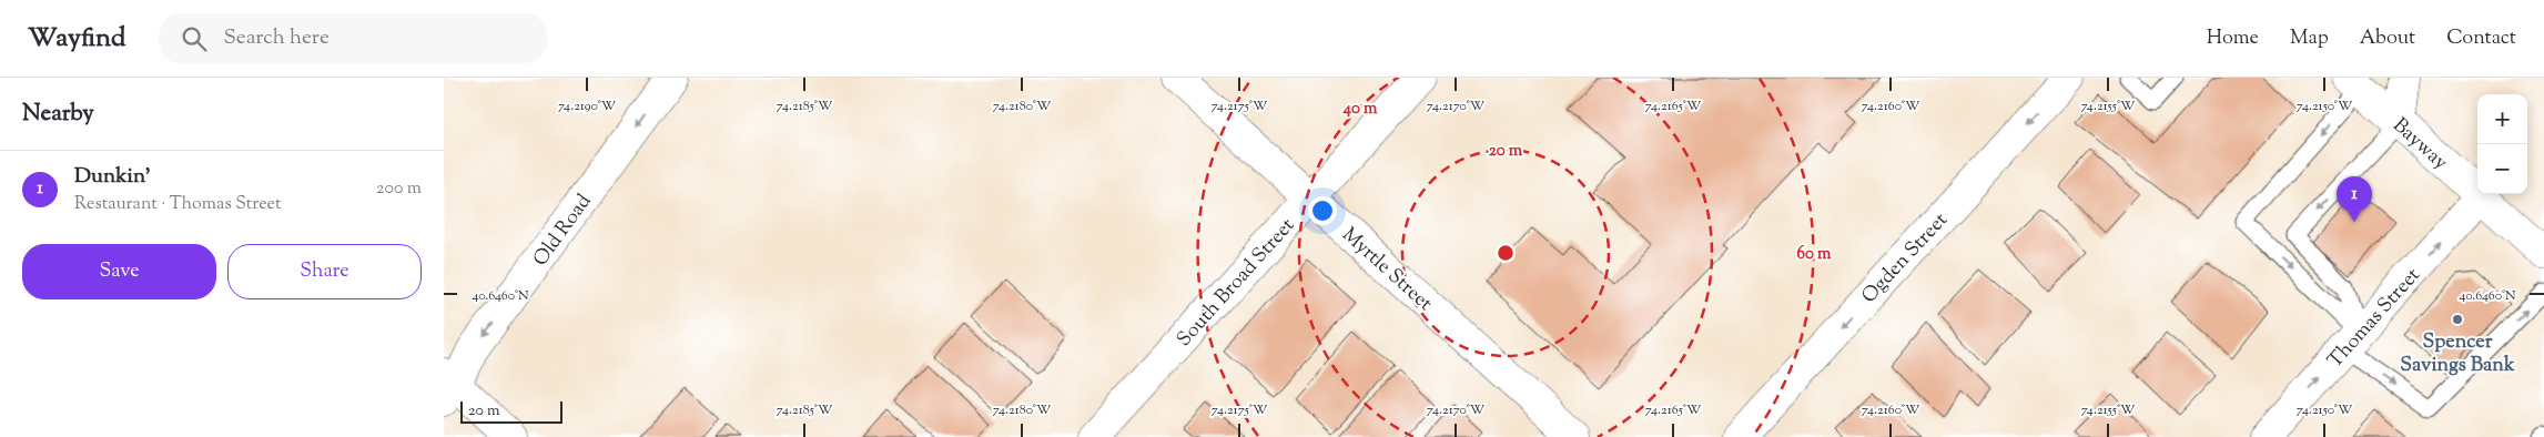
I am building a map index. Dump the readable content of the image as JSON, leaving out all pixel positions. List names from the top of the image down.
{
  "streets": {
    "street": [
      "Bayway",
      "Old Road",
      "Ogden Street",
      "Myrtle Street",
      "South Broad Street",
      "Thomas Street"
    ]
  },
  "crossings": [
    ["Bayway", "Thomas Street"],
    ["Myrtle Street", "South Broad Street"]
  ],
  "one_way": ["Old Road", "Ogden Street", "Thomas Street"],
  "places": ["Spencer Savings Bank"],
  "scale_bar": "20 m",
  "page": {
    "header": "Wayfind",
    "search": "Search here",
    "nav": [
      "Home",
      "Map",
      "About",
      "Contact"
    ],
    "heading": "Nearby",
    "map_buttons": ["+", "−"],
    "list": [
      {
        "mark": "1",
        "name": "Dunkin'",
        "note": "Restaurant · Thomas Street",
        "value": "200 m"
      }
    ],
    "pins": "1",
    "buttons": ["Save", "Share"],
    "scale": "20 m"
  },
  "coordinates": [
    "74.2190°W",
    "74.2185°W",
    "74.2180°W",
    "74.2175°W",
    "74.2170°W",
    "74.2165°W",
    "74.2160°W",
    "74.2155°W",
    "74.2150°W",
    "40.6460°N"
  ],
  "rings": ["40 m", "20 m", "60 m"]
}
